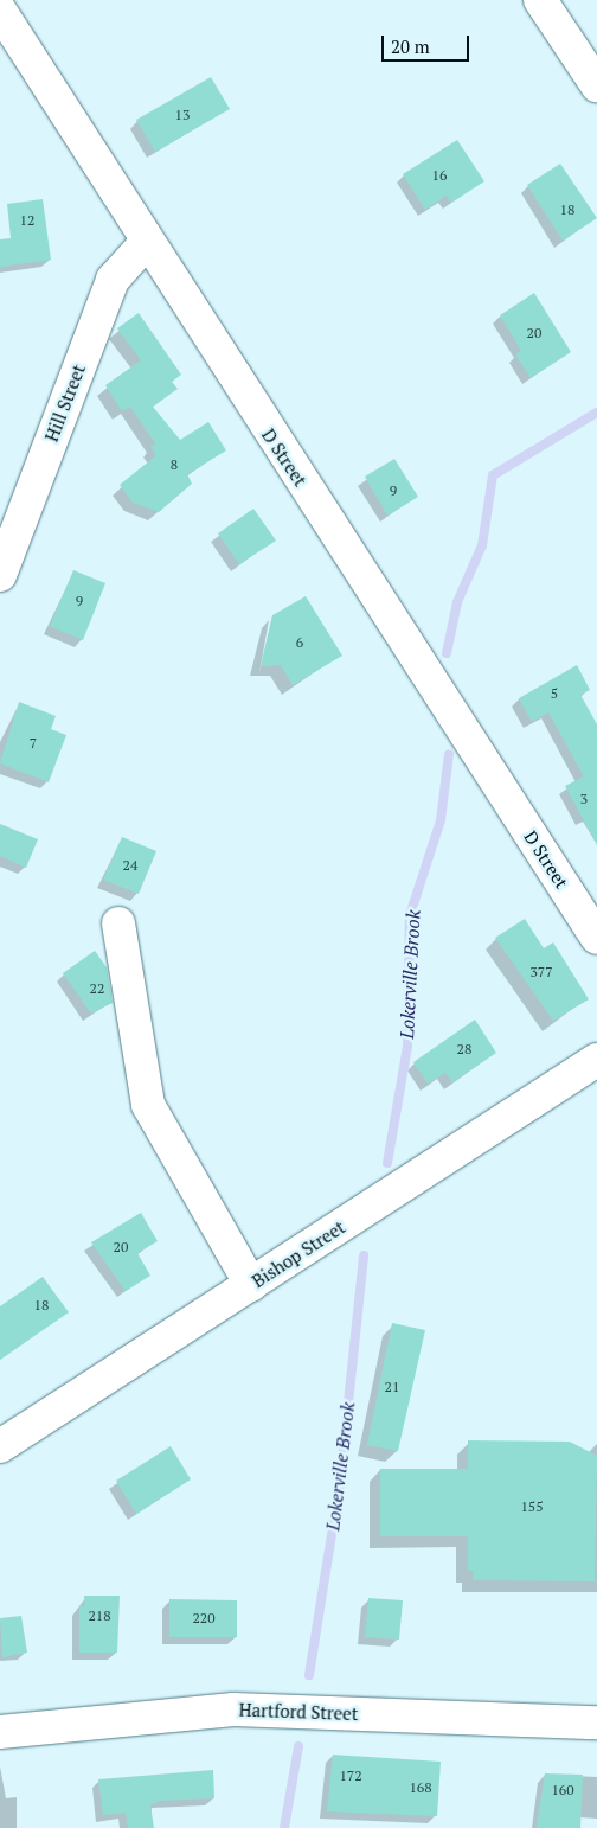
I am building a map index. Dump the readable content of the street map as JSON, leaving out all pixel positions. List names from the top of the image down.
{
  "streets": {
    "street": [
      "Hill Street",
      "D Street",
      "Bishop Street",
      "Hartford Street"
    ]
  },
  "crossings": [
    ["Hill Street", "D Street"]
  ],
  "water": ["Lokerville Brook"],
  "house_numbers": [
    "13",
    "16",
    "18",
    "12",
    "20",
    "8",
    "9",
    "9",
    "6",
    "5",
    "7",
    "3",
    "24",
    "377",
    "22",
    "28",
    "20",
    "18",
    "21",
    "155",
    "218",
    "220",
    "172",
    "168",
    "160"
  ],
  "scale_bar": "20 m"
}
